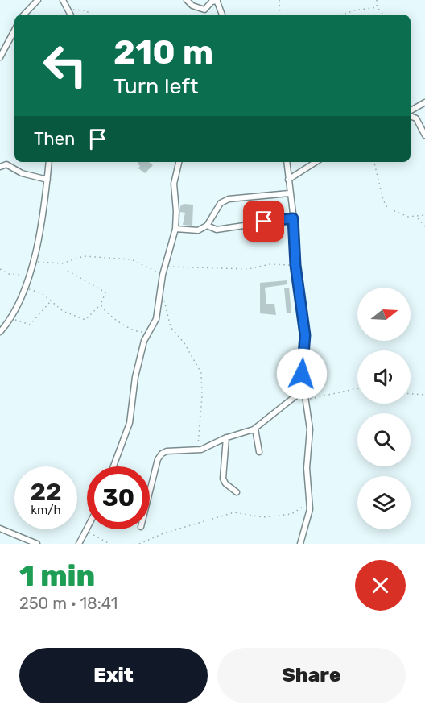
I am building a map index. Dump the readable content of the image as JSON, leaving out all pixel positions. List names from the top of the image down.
{
  "north": "right",
  "page": {
    "turn": ["210 m", "Turn left"],
    "then": "Then",
    "speed": "22 km/h",
    "limit": "30",
    "heading": ["1 min", "250 m · 18:41"],
    "buttons": ["Exit", "Share"]
  }
}
